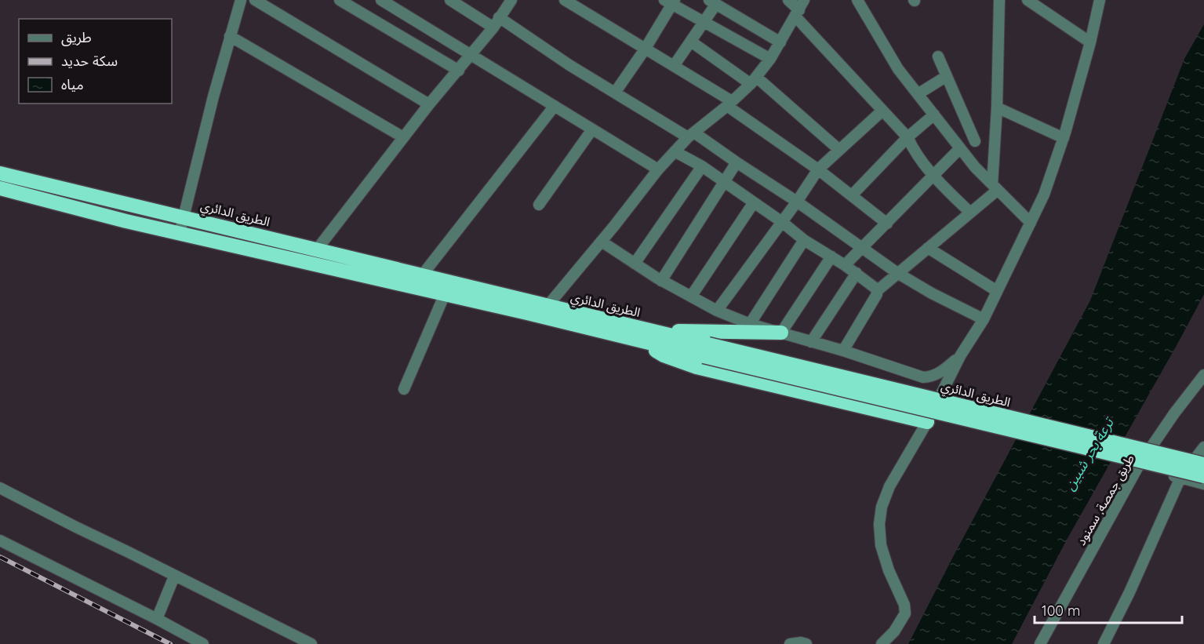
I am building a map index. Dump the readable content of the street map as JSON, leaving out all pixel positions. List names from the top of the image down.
{
  "streets": {
    "highway": ["الطريق الدائري"],
    "street": ["طريق جمصة, سمنود"]
  },
  "water": ["ترعة بحر شبين"],
  "legend": ["طريق", "سكة حديد", "مياه"],
  "scale_bar": "100 m"
}
